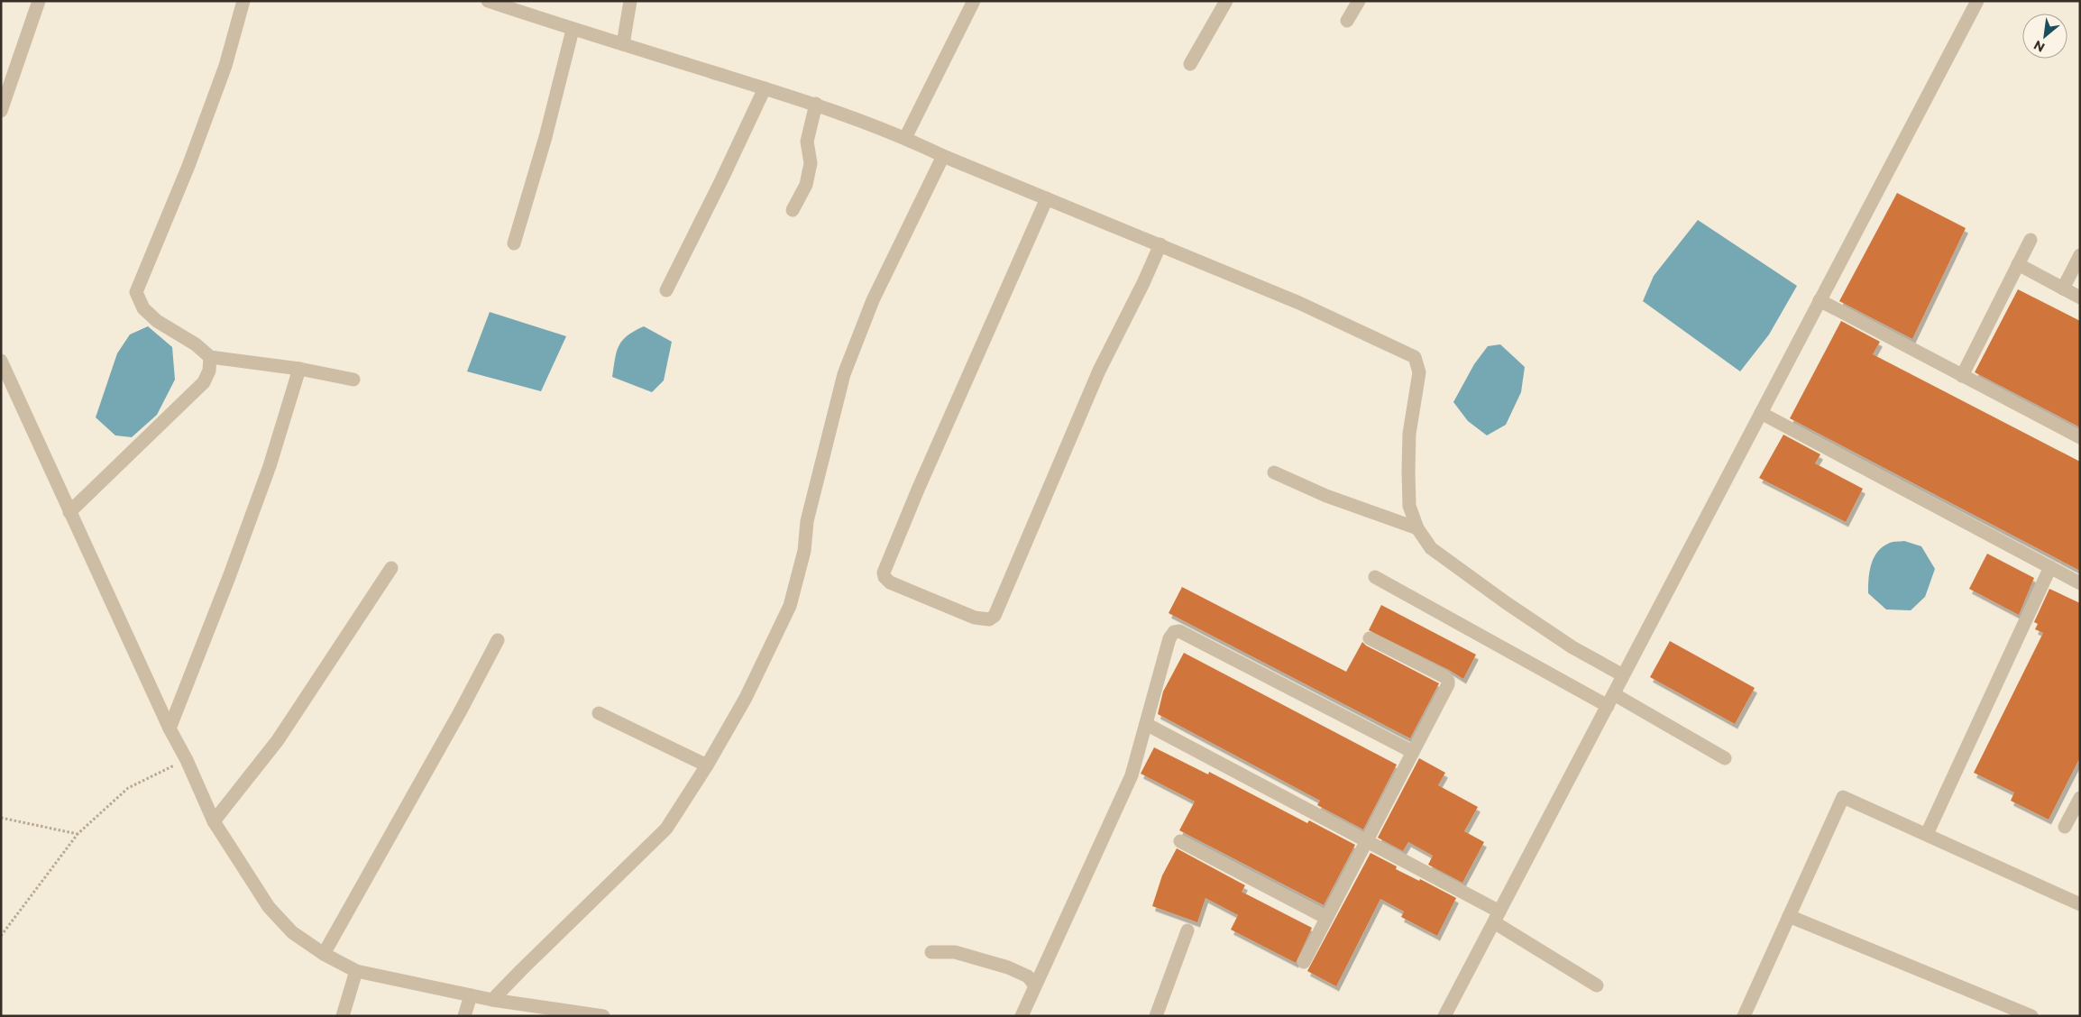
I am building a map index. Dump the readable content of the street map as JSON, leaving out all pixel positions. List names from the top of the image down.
{
  "north": "bottom left"
}
